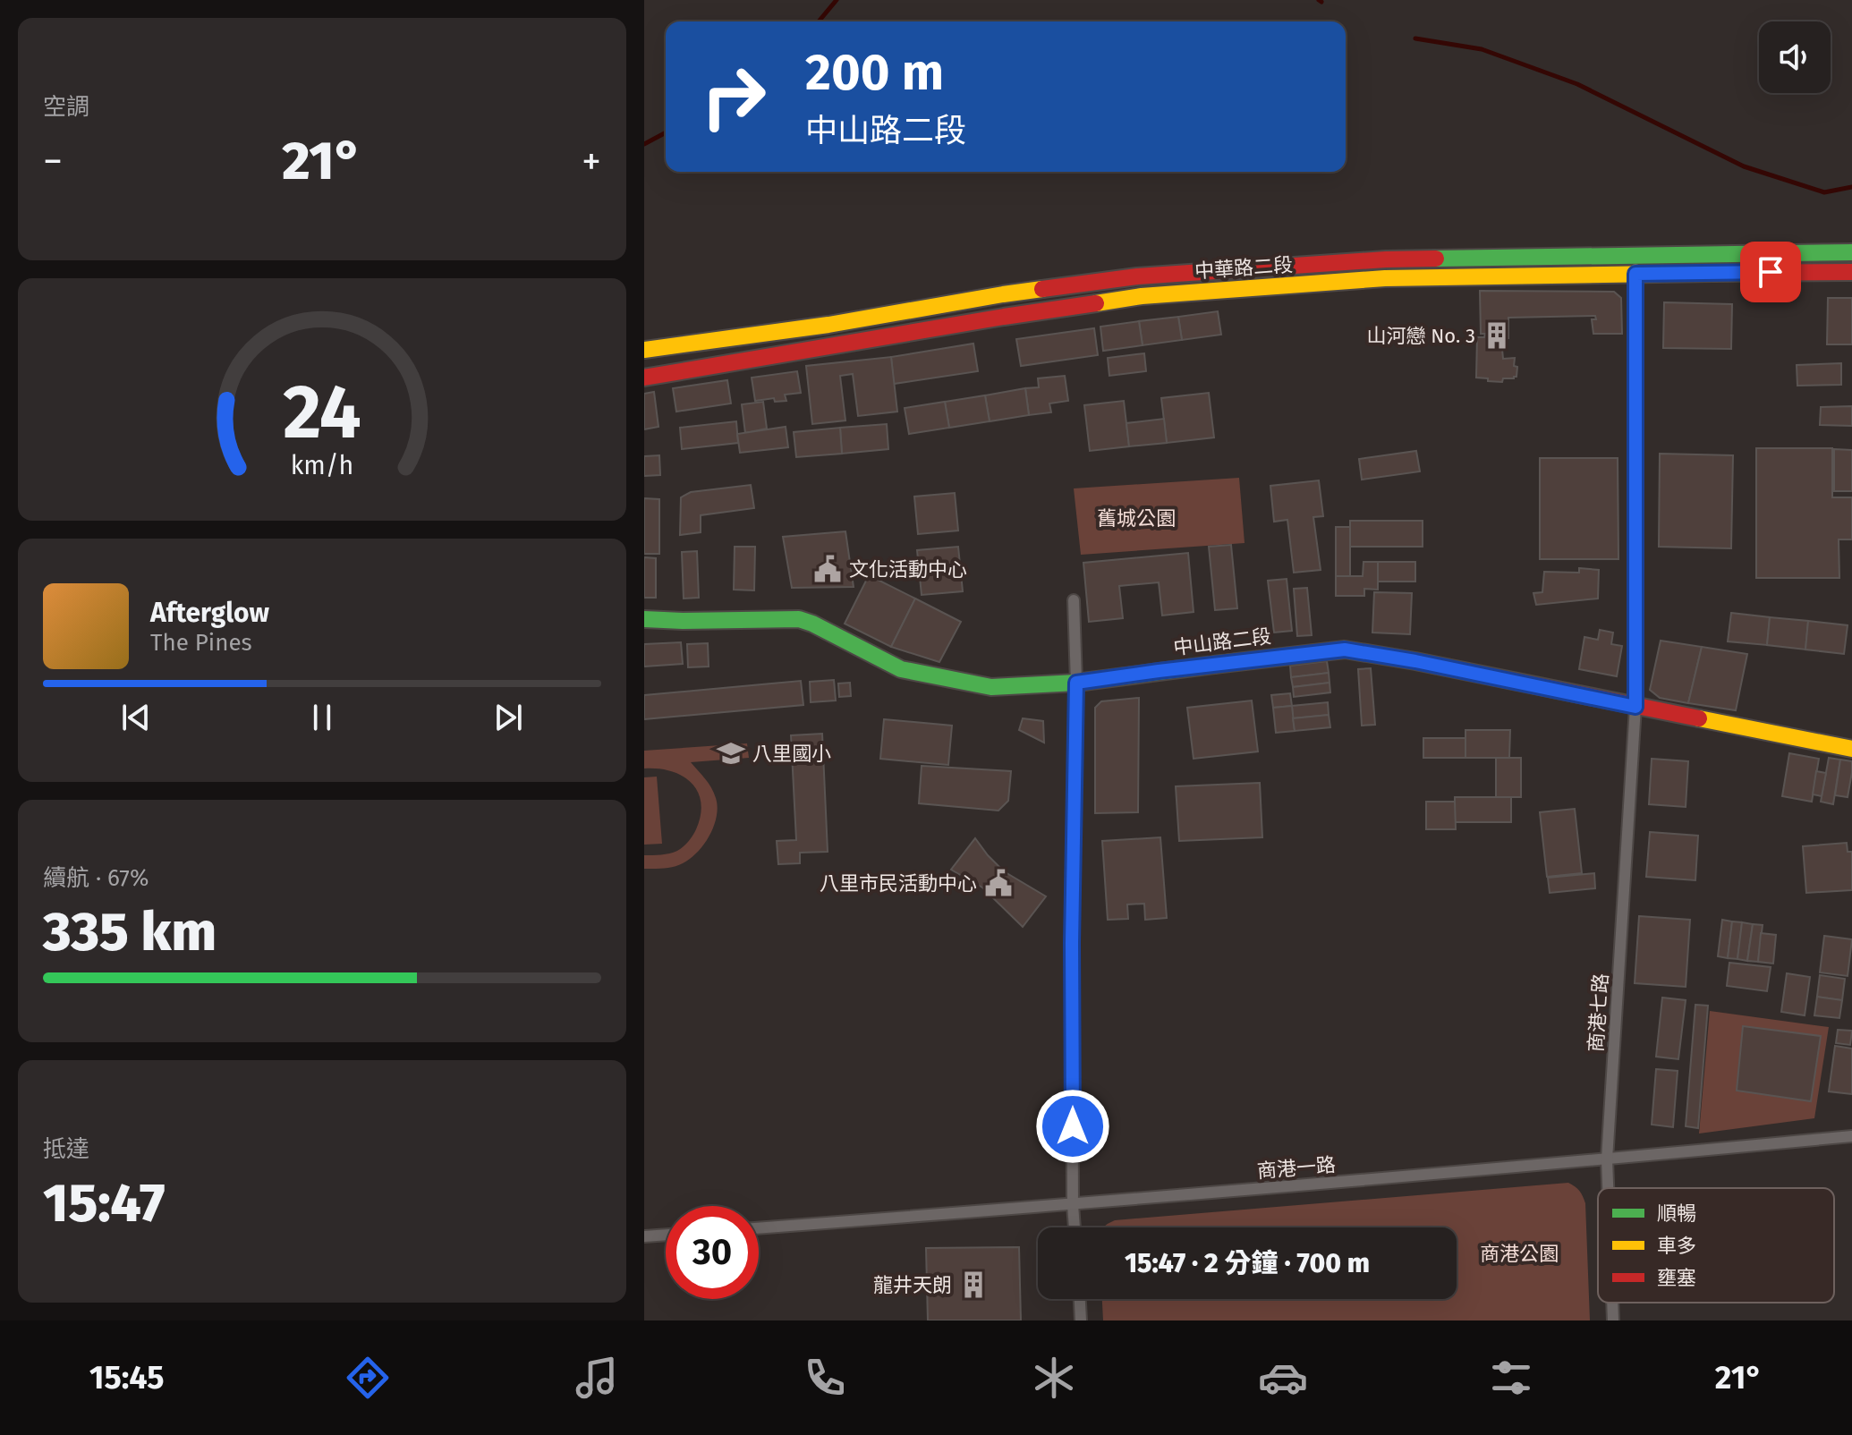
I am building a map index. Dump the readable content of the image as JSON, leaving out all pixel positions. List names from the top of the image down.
{
  "streets": {
    "main road": ["中華路二段", "中山路二段"],
    "street": ["商港七路", "商港一路"]
  },
  "crossings": [
    ["中華路二段", "商港七路"],
    ["中山路二段", "商港七路"],
    ["商港七路", "商港一路"]
  ],
  "parks": ["舊城公園", "商港公園"],
  "places": {
    "building": ["山河戀 No. 3", "龍井天朗"],
    "public building": ["文化活動中心", "八里市民活動中心"],
    "school or university": ["八里國小"]
  },
  "legend": ["順暢", "車多", "壅塞"],
  "page": {
    "tile": [
      "空調",
      ["續航 · 67%", "335 km"],
      ["抵達", "15:47"]
    ],
    "turn": ["200 m", "中山路二段"],
    "heat": ["−", "21°", "+"],
    "song": ["Afterglow", "The Pines"],
    "limit": "30",
    "trip": "15:47 · 2 分鐘 · 700 m",
    "tabs": ["15:45", "21°"],
    "gauge": ["24", "km/h"]
  }
}
